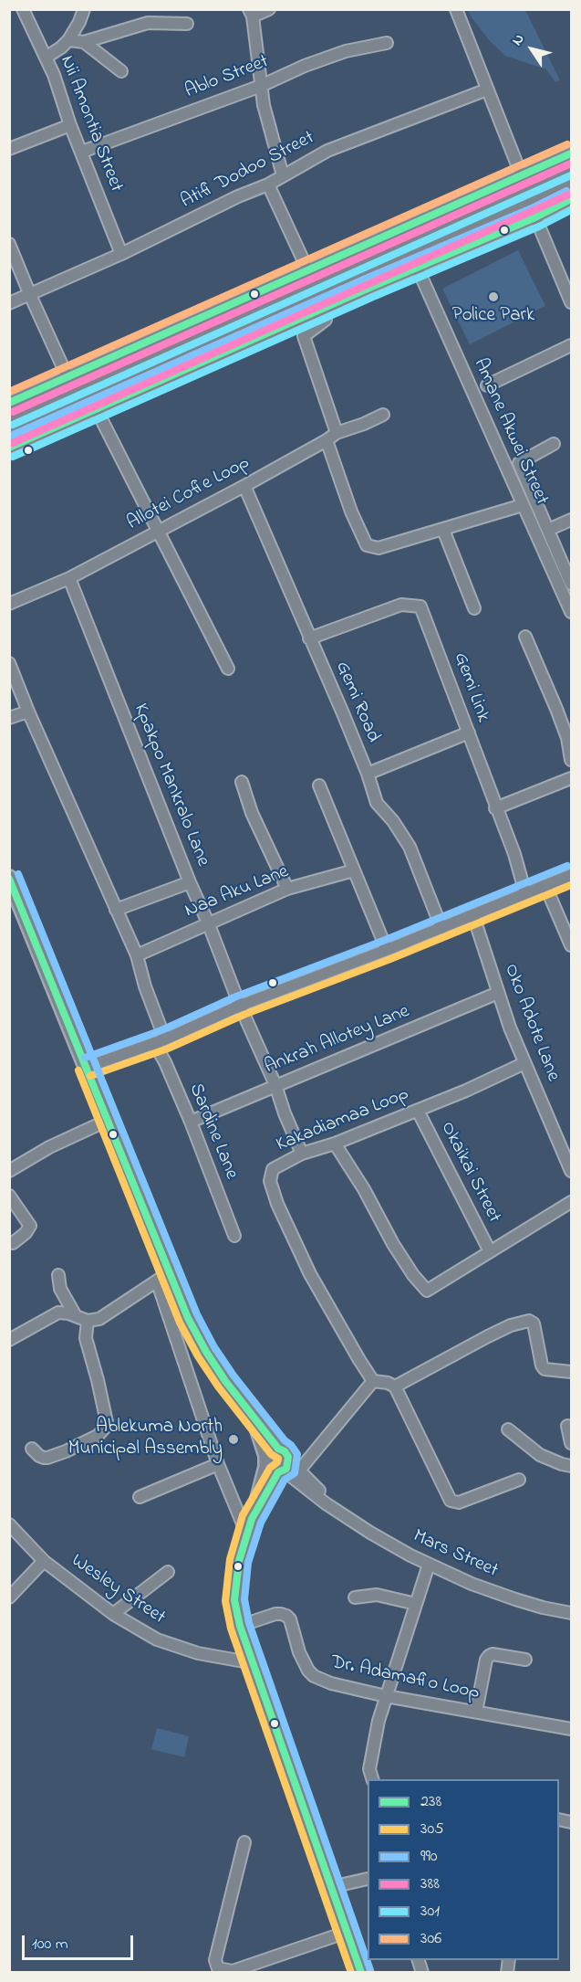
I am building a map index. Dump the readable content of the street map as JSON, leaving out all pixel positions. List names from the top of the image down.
{
  "streets": {
    "street": [
      "Ablo Street",
      "Nii Amontia Street",
      "Atifi Dodoo Street",
      "Amane Akwei Street",
      "Allotei Cofie Loop",
      "Gemi Link",
      "Gemi Road",
      "Kpakpo Mankralo Lane",
      "Naa Aku Lane",
      "Oko Adote Lane",
      "Ankrah Allotey Lane",
      "Kakadiamaa Loop",
      "Sardine Lane",
      "Okaikai Street",
      "Mars Street",
      "Wesley Street",
      "Dr. Adamafio Loop"
    ]
  },
  "crossings": [
    ["Ablo Street", "Nii Amontia Street"],
    ["Nii Amontia Street", "Atifi Dodoo Street"],
    ["Allotei Cofie Loop", "Gemi Road"],
    ["Allotei Cofie Loop", "Kpakpo Mankralo Lane"],
    ["Gemi Link", "Gemi Road"],
    ["Kpakpo Mankralo Lane", "Naa Aku Lane"],
    ["Kpakpo Mankralo Lane", "Ankrah Allotey Lane"],
    ["Kpakpo Mankralo Lane", "Kakadiamaa Loop"],
    ["Oko Adote Lane", "Ankrah Allotey Lane"],
    ["Oko Adote Lane", "Kakadiamaa Loop"],
    ["Ankrah Allotey Lane", "Sardine Lane"],
    ["Kakadiamaa Loop", "Okaikai Street"]
  ],
  "places": ["Police Park", "Ablekuma North Municipal Assembly"],
  "lines": [
    "transit line 306",
    "transit line 238",
    "transit line 388",
    "transit line 301",
    "transit line 990",
    "transit line 305"
  ],
  "legend": [
    "238",
    "305",
    "990",
    "388",
    "301",
    "306"
  ],
  "scale_bar": "100 m",
  "north": "top left"
}
